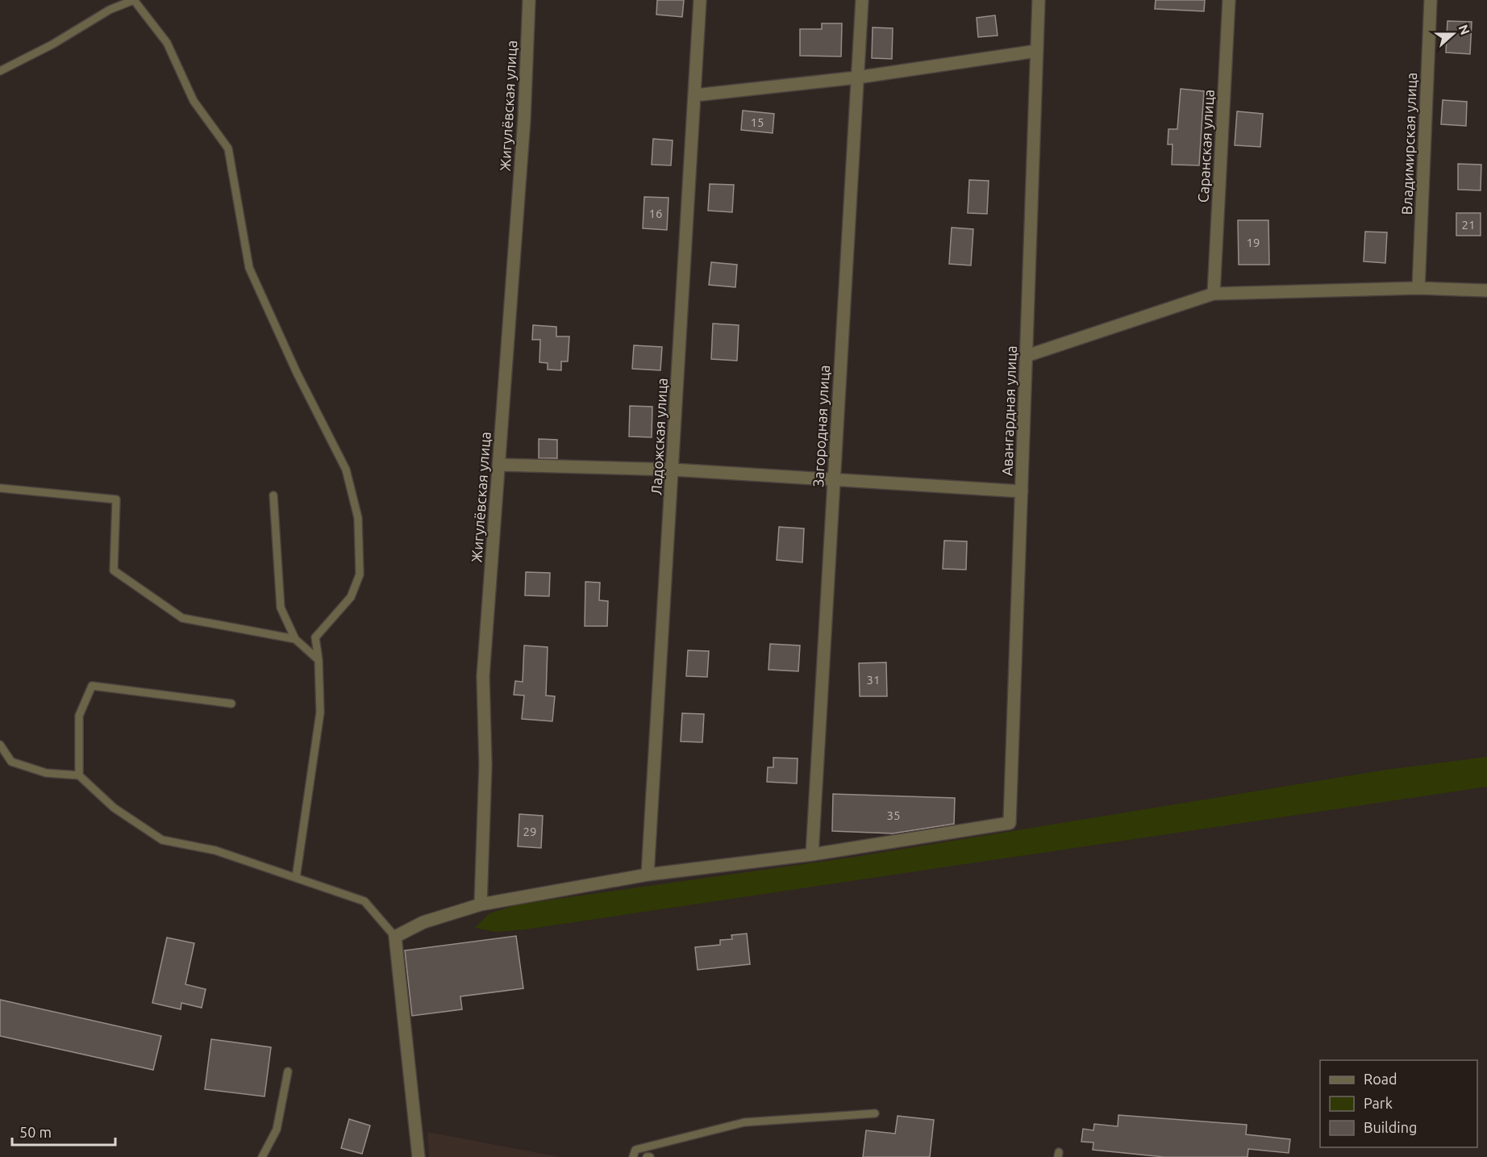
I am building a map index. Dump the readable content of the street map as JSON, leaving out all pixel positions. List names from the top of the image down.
{
  "streets": {
    "street": [
      "Жигулёвская улица",
      "Владимирская улица",
      "Саранская улица",
      "Авангардная улица",
      "Загородная улица",
      "Ладожская улица"
    ]
  },
  "crossings": [
    ["Авангардная улица", "Загородная улица"]
  ],
  "house_numbers": [
    "15",
    "16",
    "21",
    "19",
    "31",
    "35",
    "29"
  ],
  "legend": ["Road", "Park", "Building"],
  "scale_bar": "50 m",
  "north": "right"
}
